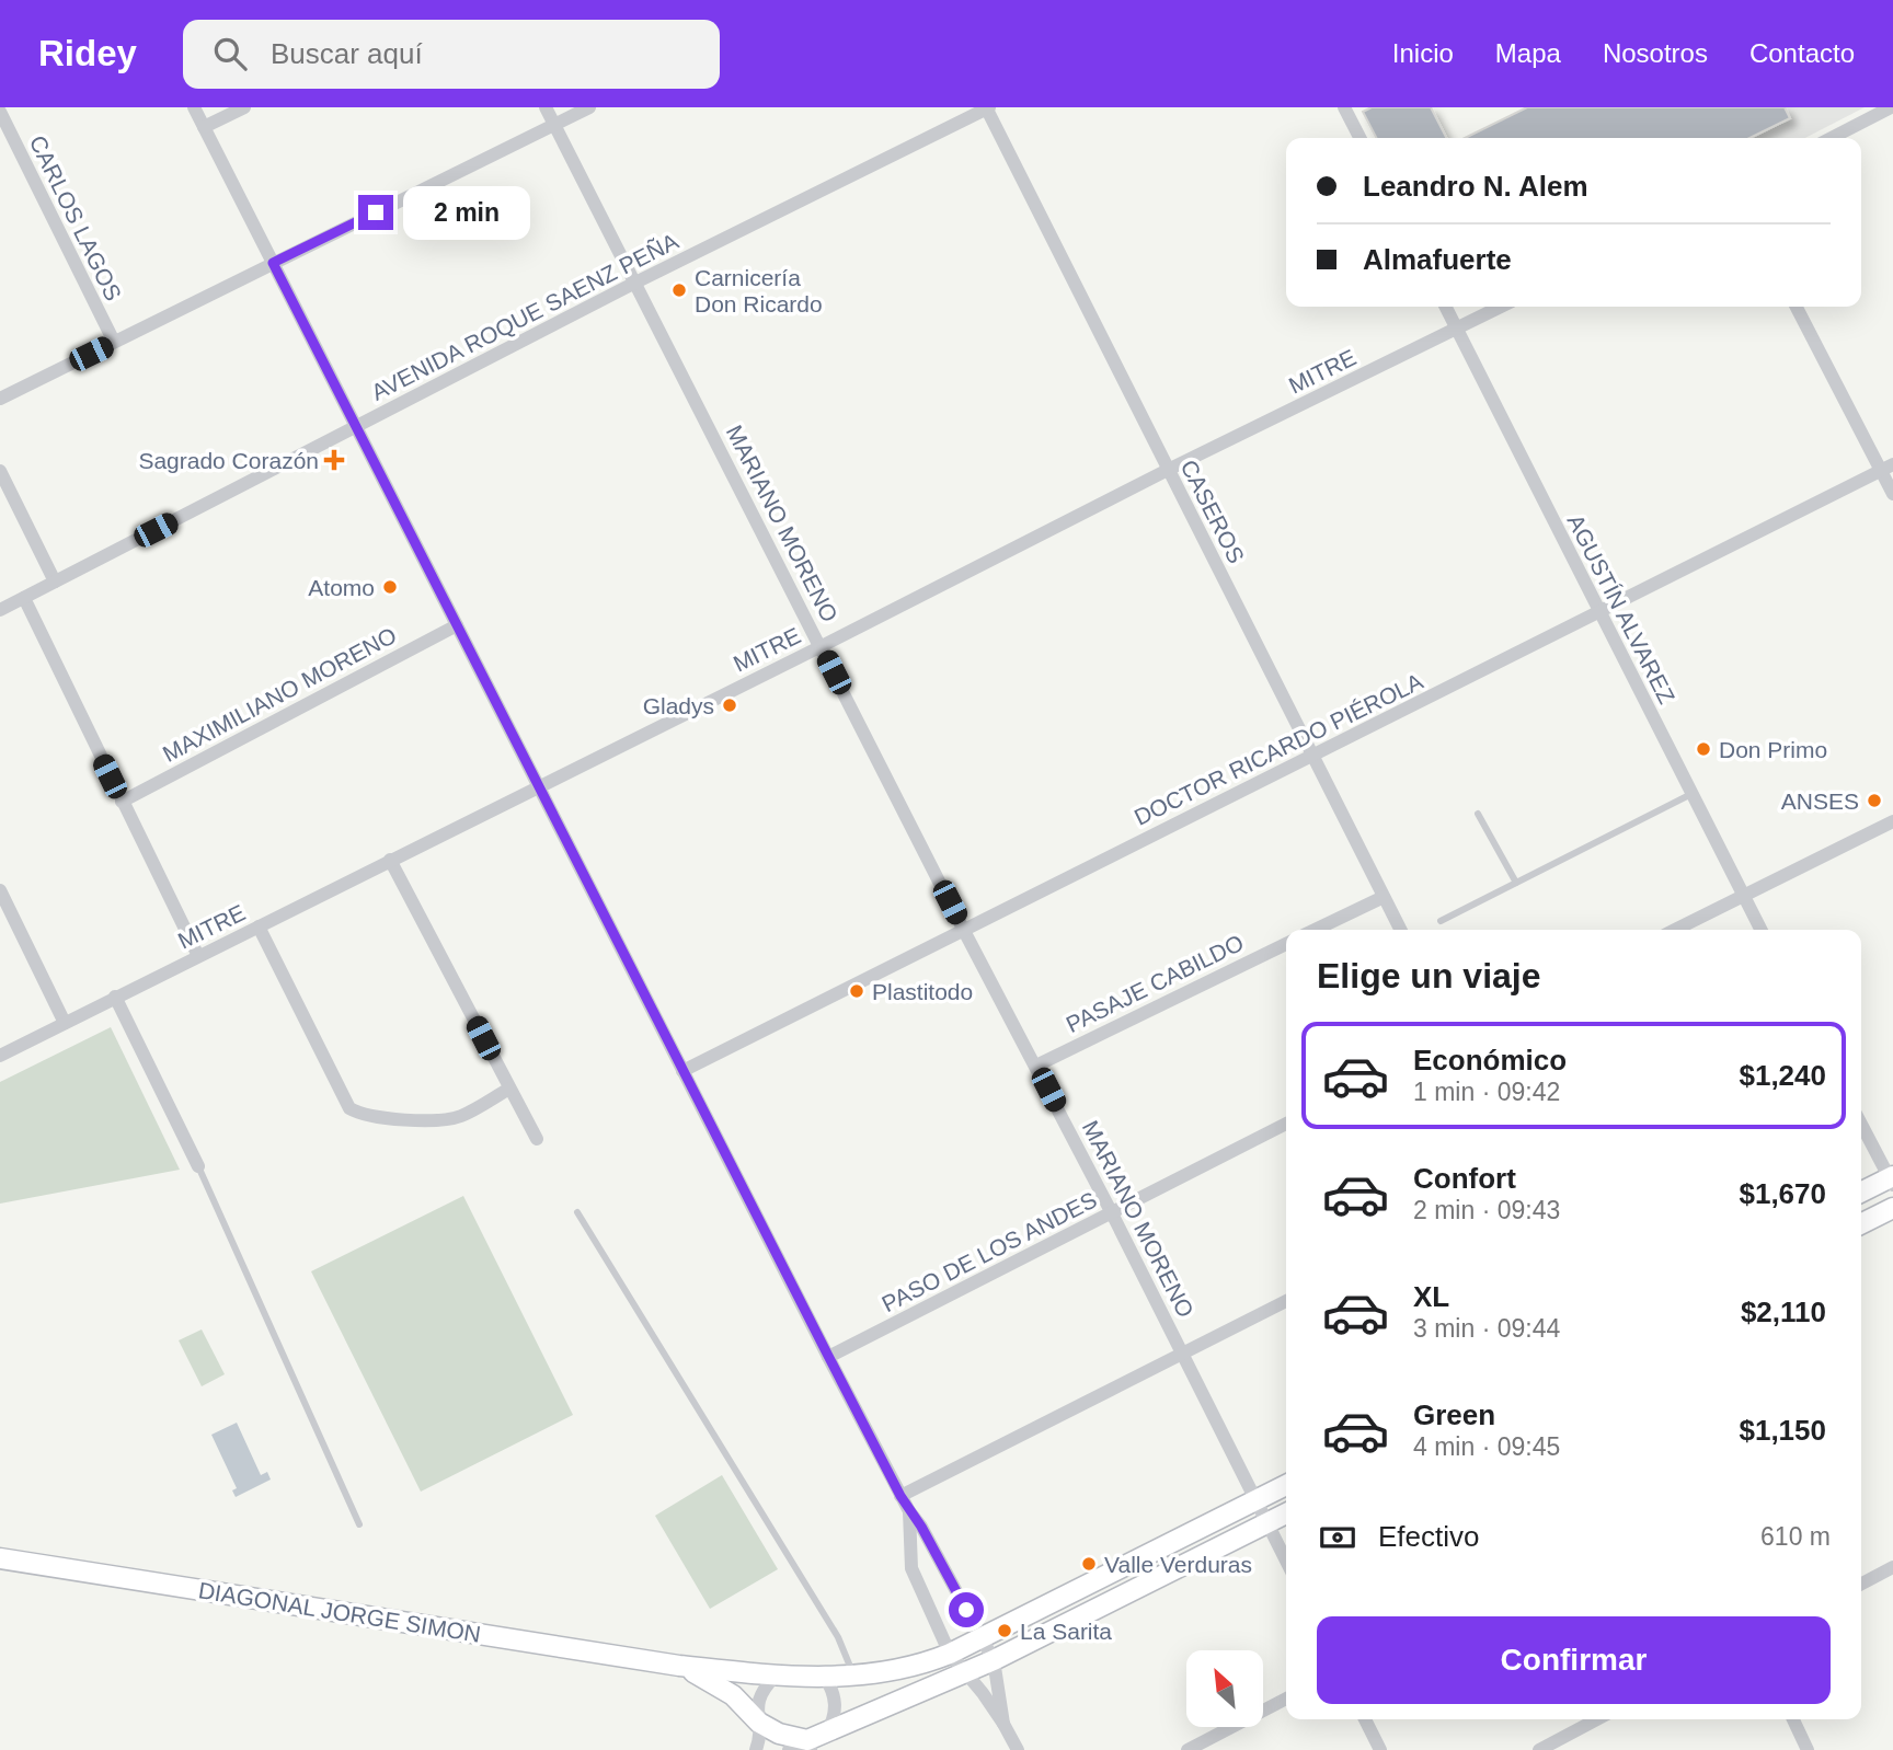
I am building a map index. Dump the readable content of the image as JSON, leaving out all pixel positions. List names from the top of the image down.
{
  "streets": {
    "main road": ["DIAGONAL JORGE SIMON"],
    "street": [
      "CARLOS LAGOS",
      "AVENIDA ROQUE SAENZ PEÑA",
      "MITRE",
      "CASEROS",
      "MARIANO MORENO",
      "AGUSTÍN ALVAREZ",
      "MAXIMILIANO MORENO",
      "DOCTOR RICARDO PIÉROLA",
      "PASAJE CABILDO",
      "PASO DE LOS ANDES"
    ]
  },
  "crossings": [
    ["AVENIDA ROQUE SAENZ PEÑA", "CASEROS"],
    ["AVENIDA ROQUE SAENZ PEÑA", "MARIANO MORENO"],
    ["MITRE", "CASEROS"],
    ["MITRE", "MARIANO MORENO"],
    ["MITRE", "AGUSTÍN ALVAREZ"],
    ["CASEROS", "DOCTOR RICARDO PIÉROLA"],
    ["MARIANO MORENO", "DOCTOR RICARDO PIÉROLA"],
    ["MARIANO MORENO", "PASAJE CABILDO"],
    ["MARIANO MORENO", "PASO DE LOS ANDES"],
    ["AGUSTÍN ALVAREZ", "DOCTOR RICARDO PIÉROLA"]
  ],
  "places": {
    "other": [
      "Carnicería Don Ricardo",
      "Atomo",
      "Gladys",
      "Don Primo",
      "ANSES",
      "Plastitodo",
      "Valle Verduras",
      "La Sarita"
    ],
    "health": ["Sagrado Corazón"]
  },
  "north": "top left",
  "page": {
    "header": "Ridey",
    "search": "Buscar aquí",
    "nav": [
      "Inicio",
      "Mapa",
      "Nosotros",
      "Contacto"
    ],
    "banner": ["Leandro N. Alem", "Almafuerte"],
    "bubble": "2 min",
    "heading": "Elige un viaje",
    "list": [
      {
        "name": "Económico",
        "note": "1 min · 09:42",
        "value": "$1,240"
      },
      {
        "name": "Confort",
        "note": "2 min · 09:43",
        "value": "$1,670"
      },
      {
        "name": "XL",
        "note": "3 min · 09:44",
        "value": "$2,110"
      },
      {
        "name": "Green",
        "note": "4 min · 09:45",
        "value": "$1,150"
      }
    ],
    "pay": ["Efectivo", "610 m"],
    "buttons": "Confirmar"
  }
}
